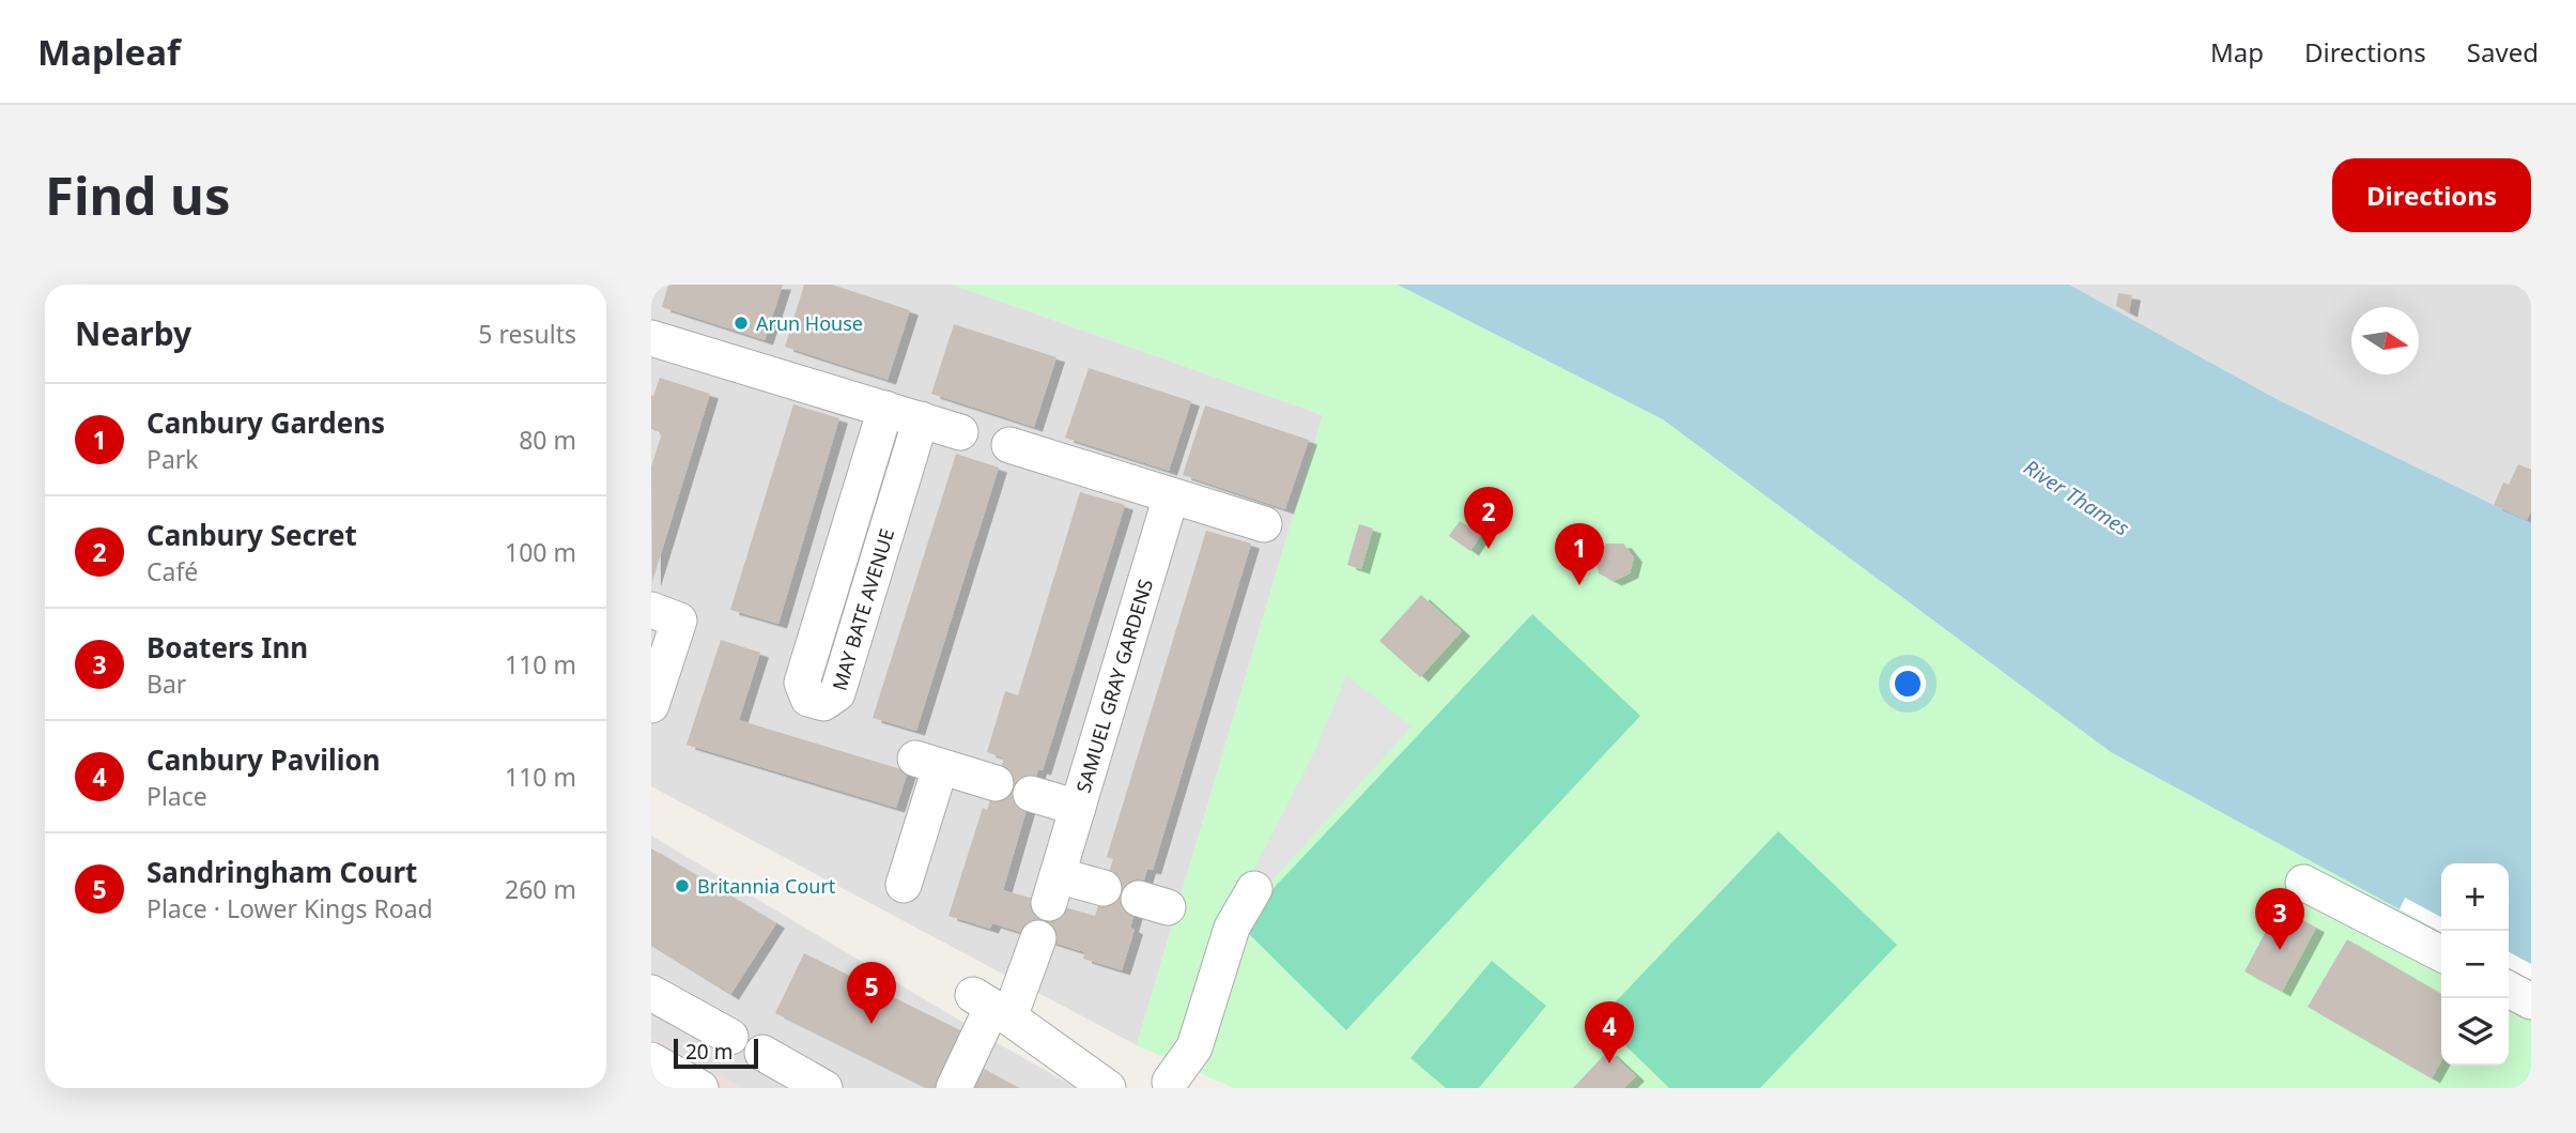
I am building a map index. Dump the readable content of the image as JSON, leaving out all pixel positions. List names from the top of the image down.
{
  "streets": {
    "street": ["MAY BATE AVENUE", "SAMUEL GRAY GARDENS"]
  },
  "water": ["River Thames"],
  "places": ["Arun House", "Britannia Court"],
  "scale_bar": "20 m",
  "north": "right",
  "page": {
    "header": "Mapleaf",
    "nav": ["Map", "Directions", "Saved"],
    "buttons": "Directions",
    "title": "Find us",
    "heading": ["Nearby", "5 results"],
    "list": [
      {
        "mark": "1",
        "name": "Canbury Gardens",
        "note": "Park",
        "value": "80 m"
      },
      {
        "mark": "2",
        "name": "Canbury Secret",
        "note": "Café",
        "value": "100 m"
      },
      {
        "mark": "3",
        "name": "Boaters Inn",
        "note": "Bar",
        "value": "110 m"
      },
      {
        "mark": "4",
        "name": "Canbury Pavilion",
        "note": "Place",
        "value": "110 m"
      },
      {
        "mark": "5",
        "name": "Sandringham Court",
        "note": "Place · Lower Kings Road",
        "value": "260 m"
      }
    ],
    "pins": [
      "2",
      "1",
      "3",
      "5",
      "4"
    ],
    "map_buttons": ["+", "−"],
    "scale": "20 m"
  }
}
